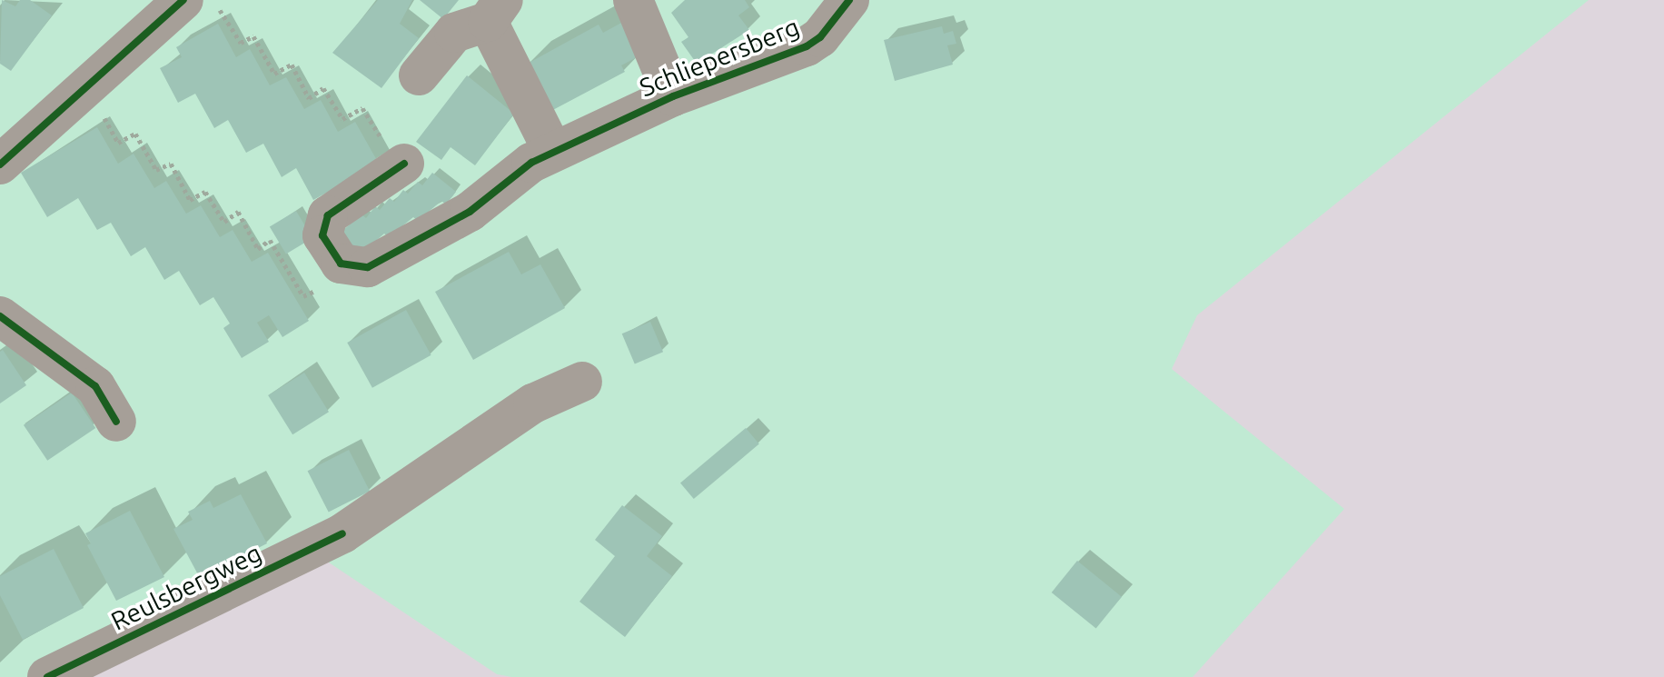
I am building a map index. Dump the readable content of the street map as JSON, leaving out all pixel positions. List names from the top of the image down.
{
  "streets": {
    "street": ["Schliepersberg", "Reulsbergweg"]
  }
}
